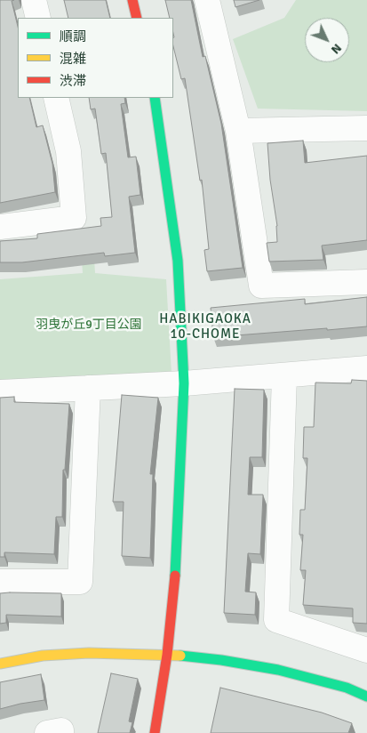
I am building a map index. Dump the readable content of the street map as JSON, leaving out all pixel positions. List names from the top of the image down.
{
  "districts": ["HABIKIGAOKA 10-CHOME"],
  "parks": ["羽曳が丘9丁目公園"],
  "legend": ["順調", "混雑", "渋滞"],
  "north": "bottom right"
}
